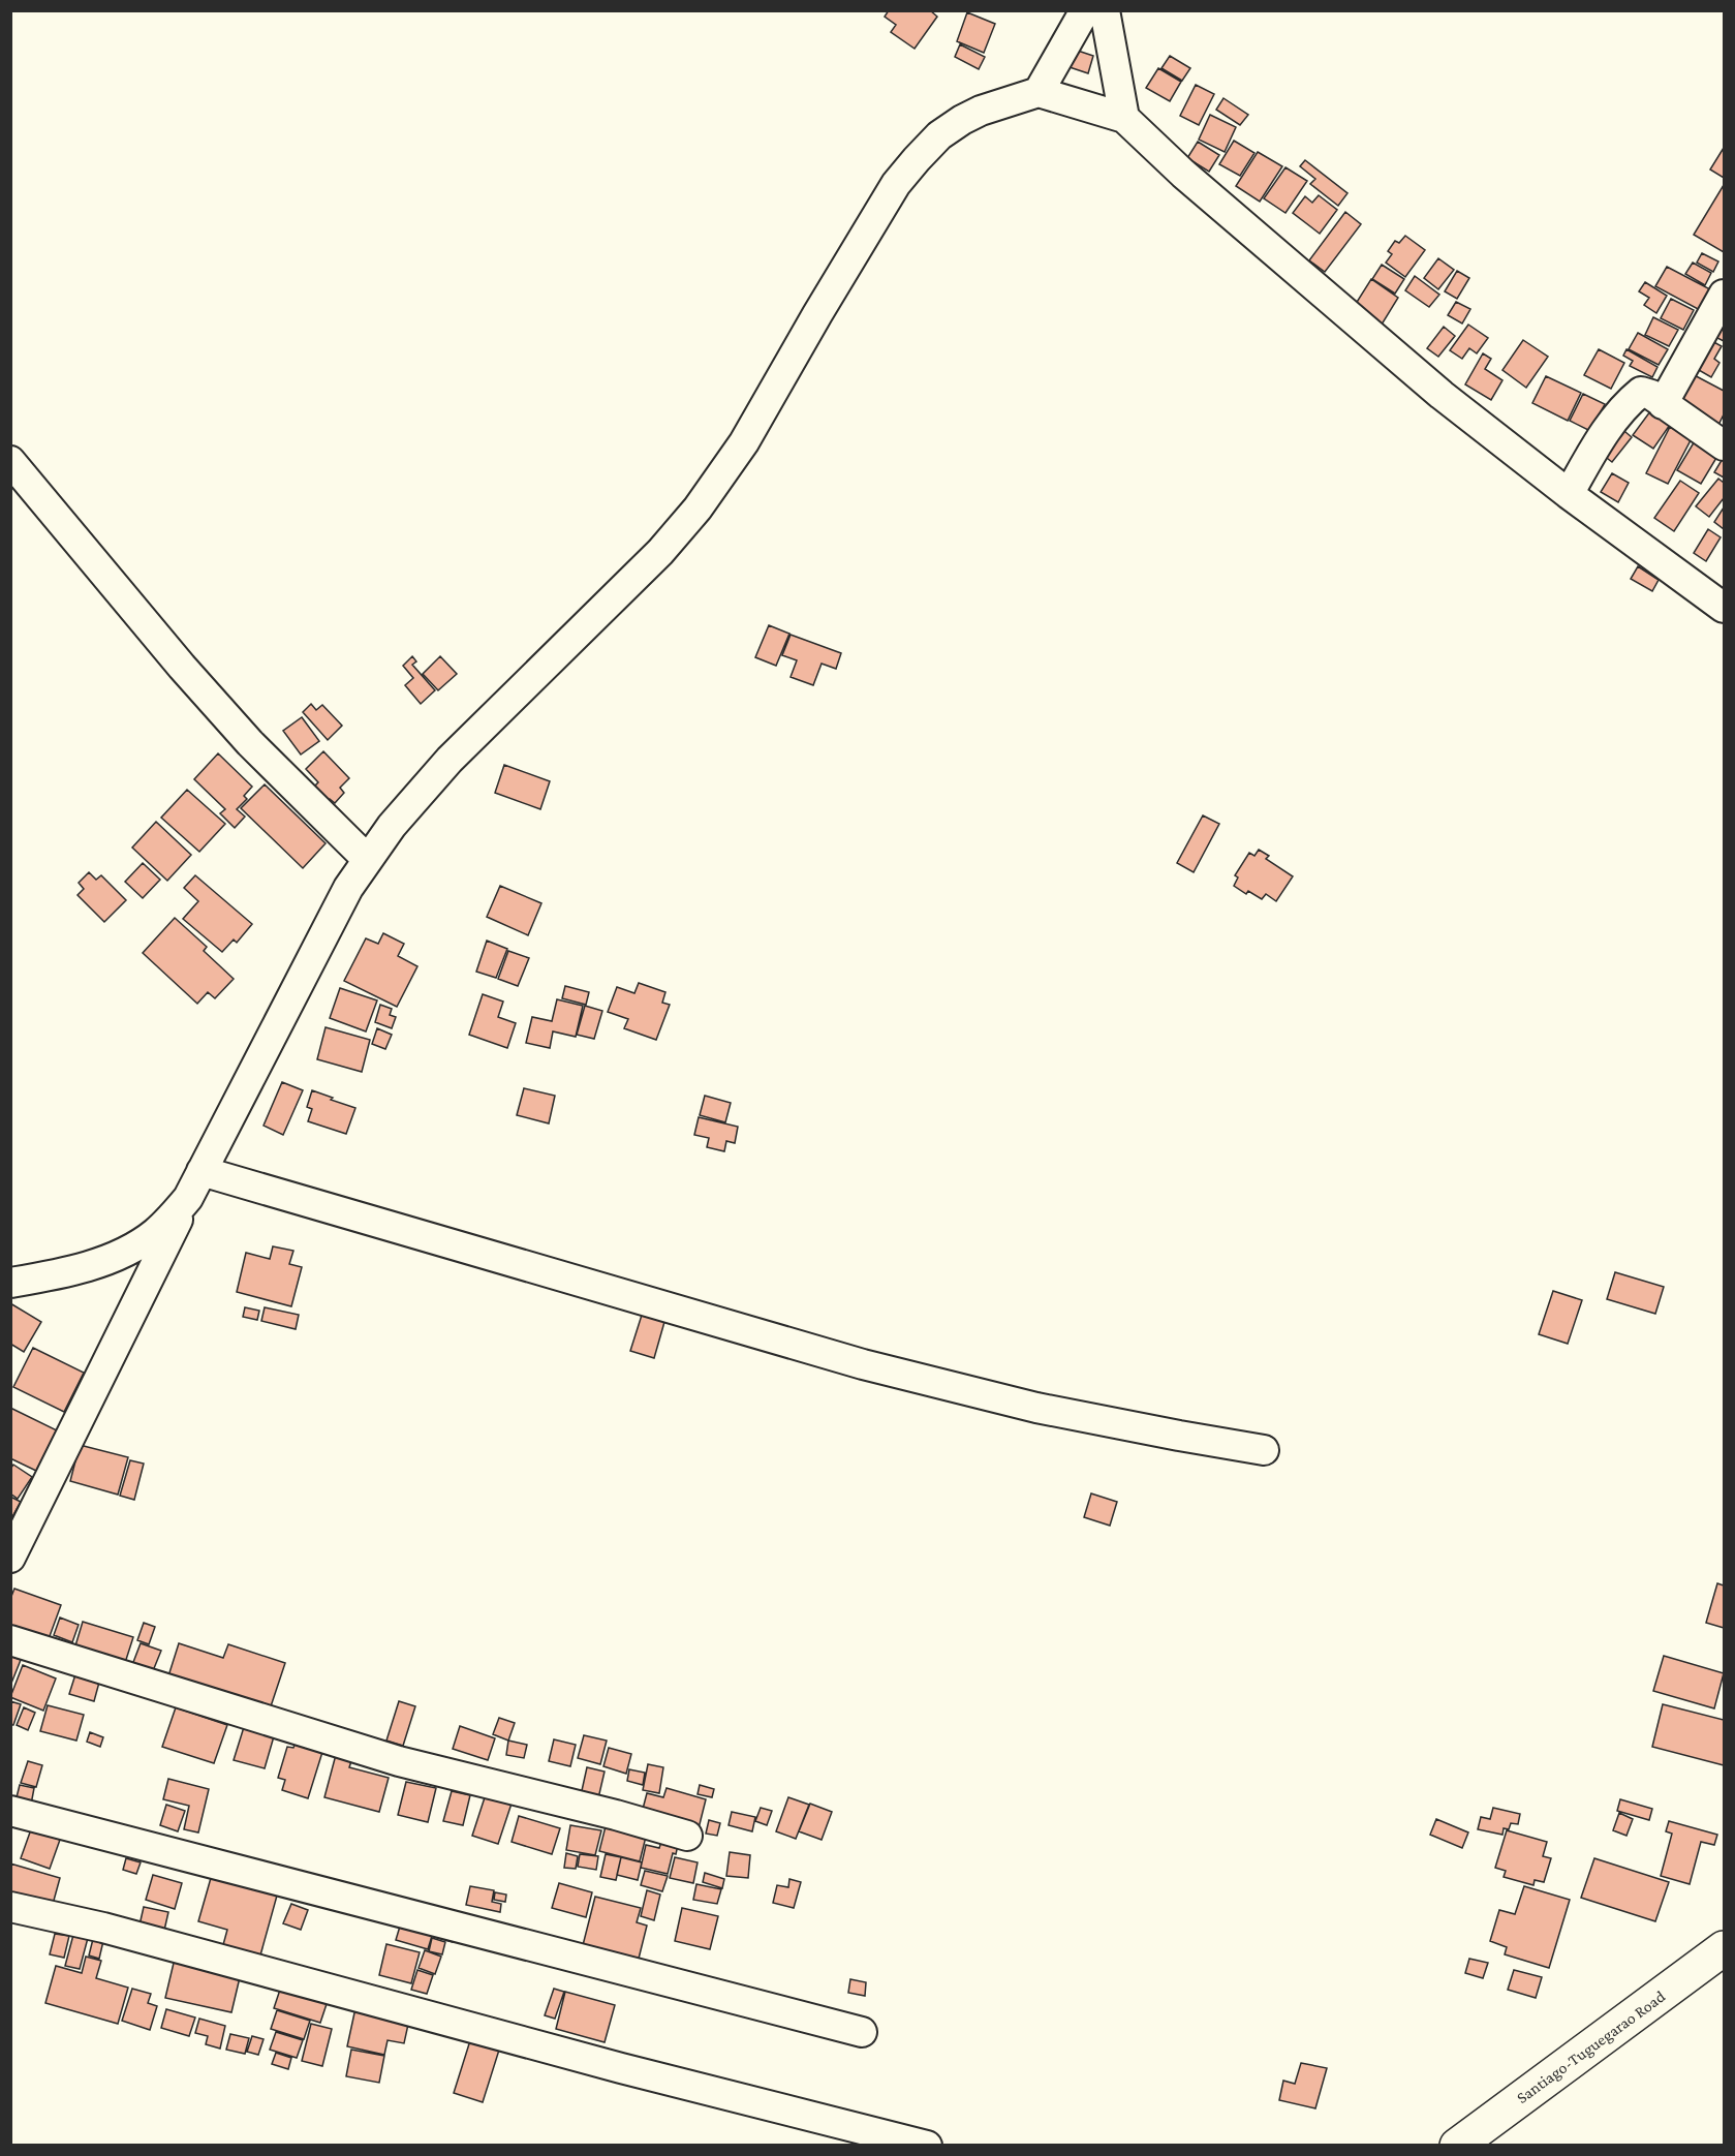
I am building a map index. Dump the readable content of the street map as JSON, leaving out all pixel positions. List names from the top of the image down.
{
  "streets": {
    "highway": ["Santiago-Tuguegarao Road"]
  }
}
